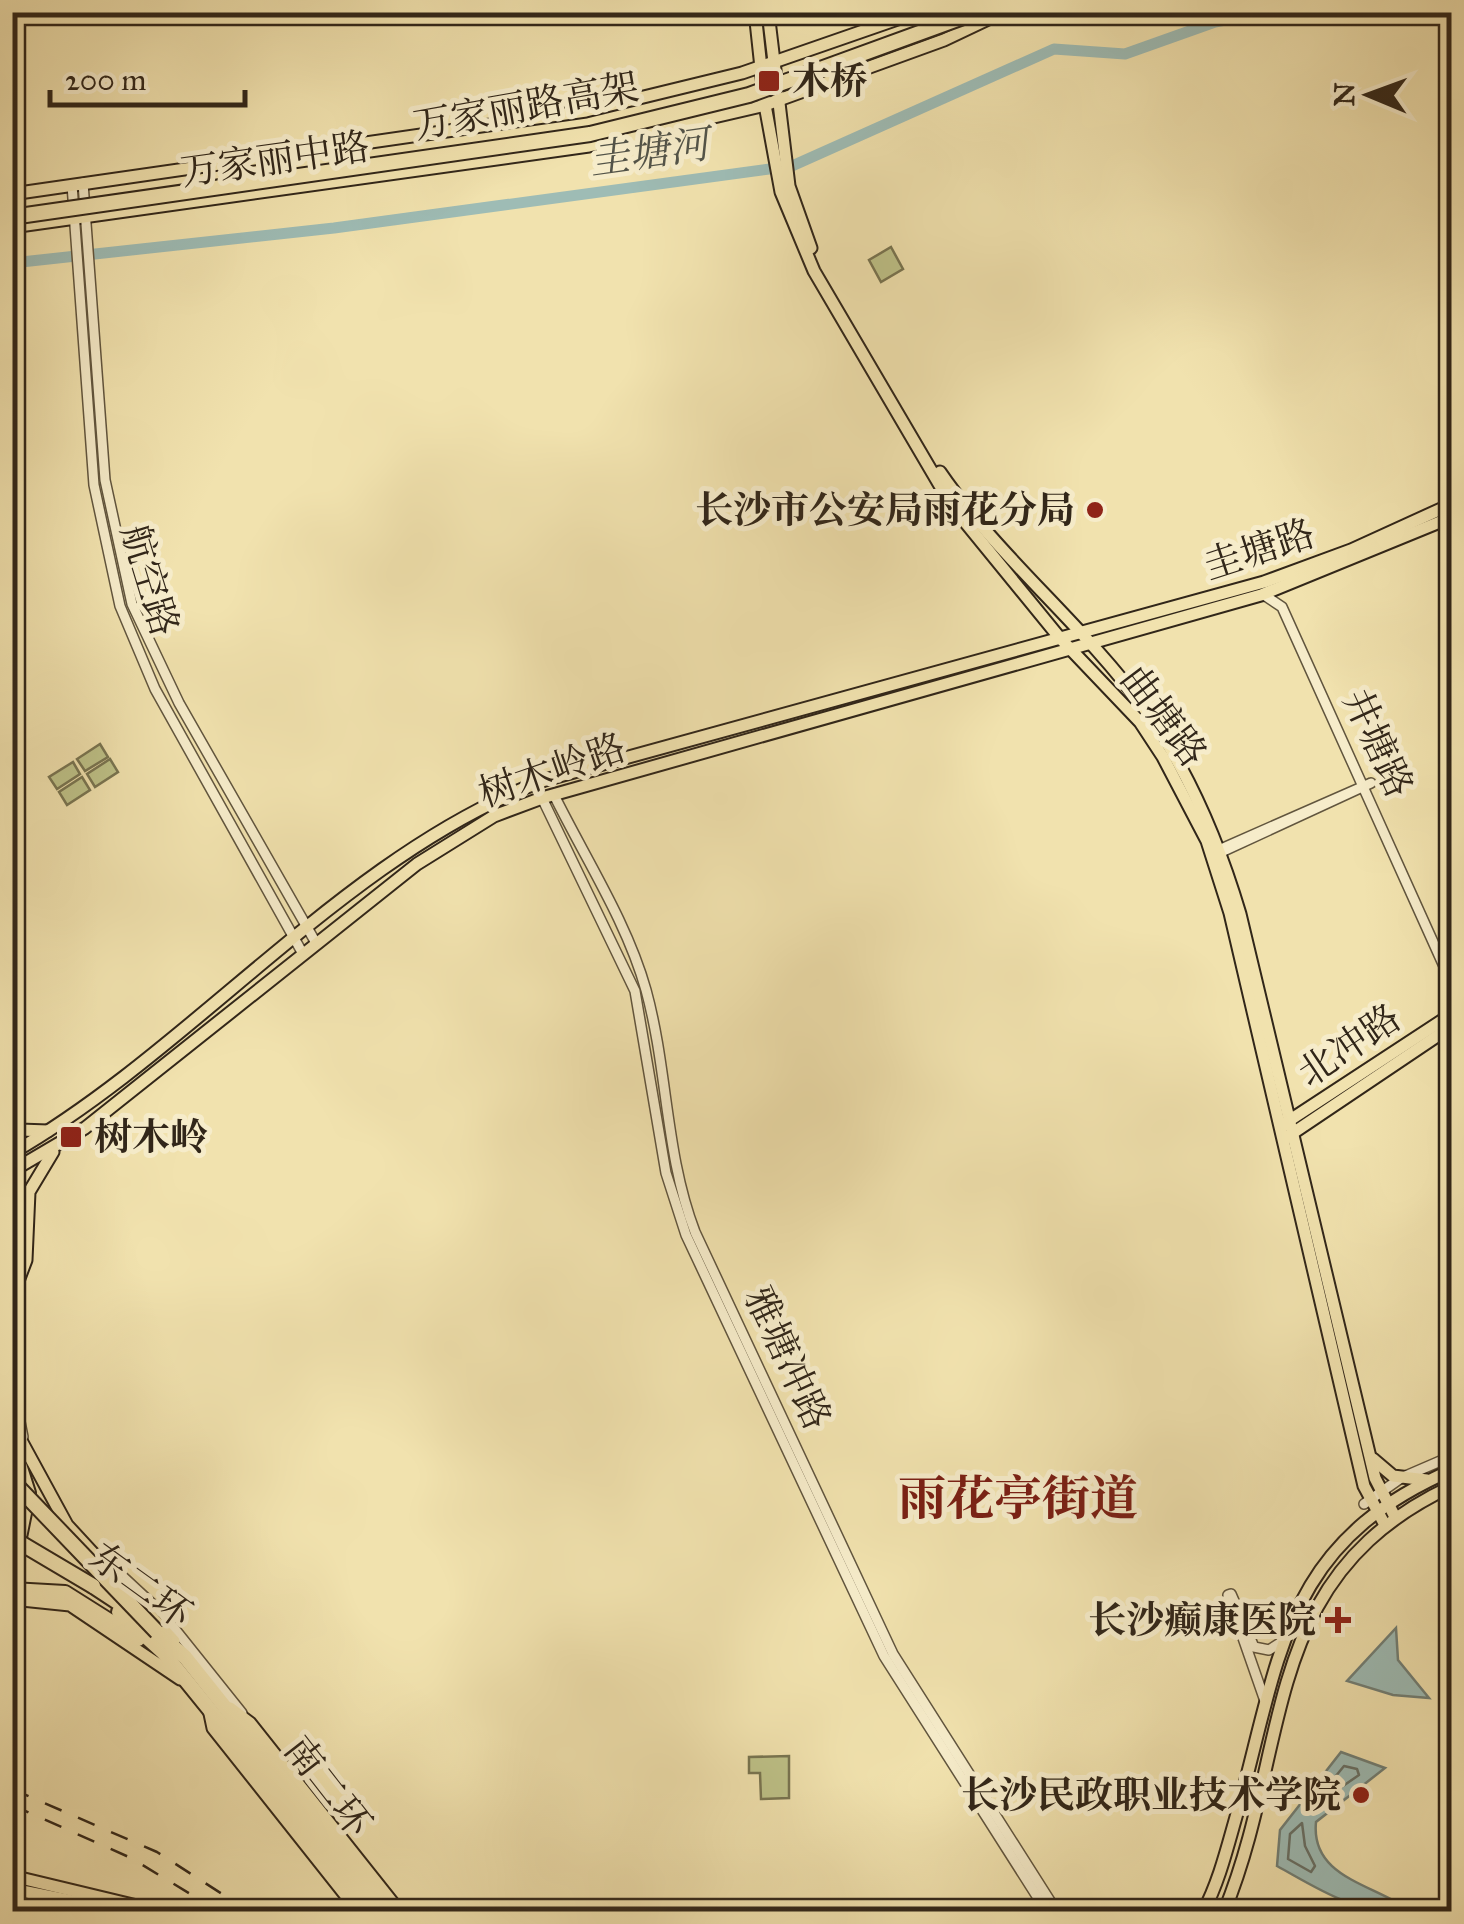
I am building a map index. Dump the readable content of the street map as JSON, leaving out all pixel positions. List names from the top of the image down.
{
  "streets": {
    "highway": ["万家丽路高架", "东二环", "南二环"],
    "main road": [
      "万家丽中路",
      "圭塘路",
      "曲塘路",
      "树木岭路",
      "北冲路"
    ],
    "street": ["航空路", "井塘路", "雅塘冲路"]
  },
  "crossings": [
    ["万家丽中路", "航空路"],
    ["万家丽中路", "曲塘路"],
    ["圭塘路", "曲塘路"],
    ["圭塘路", "井塘路"],
    ["圭塘路", "树木岭路"],
    ["航空路", "树木岭路"],
    ["曲塘路", "树木岭路"],
    ["曲塘路", "北冲路"],
    ["树木岭路", "雅塘冲路"],
    ["东二环", "南二环"]
  ],
  "districts": ["雨花亭街道"],
  "water": ["圭塘河"],
  "places": {
    "transit": ["木桥", "树木岭"],
    "other": ["长沙市公安局雨花分局", "长沙民政职业技术学院"],
    "health": ["长沙癫康医院"]
  },
  "scale_bar": "200 m",
  "north": "left"
}
